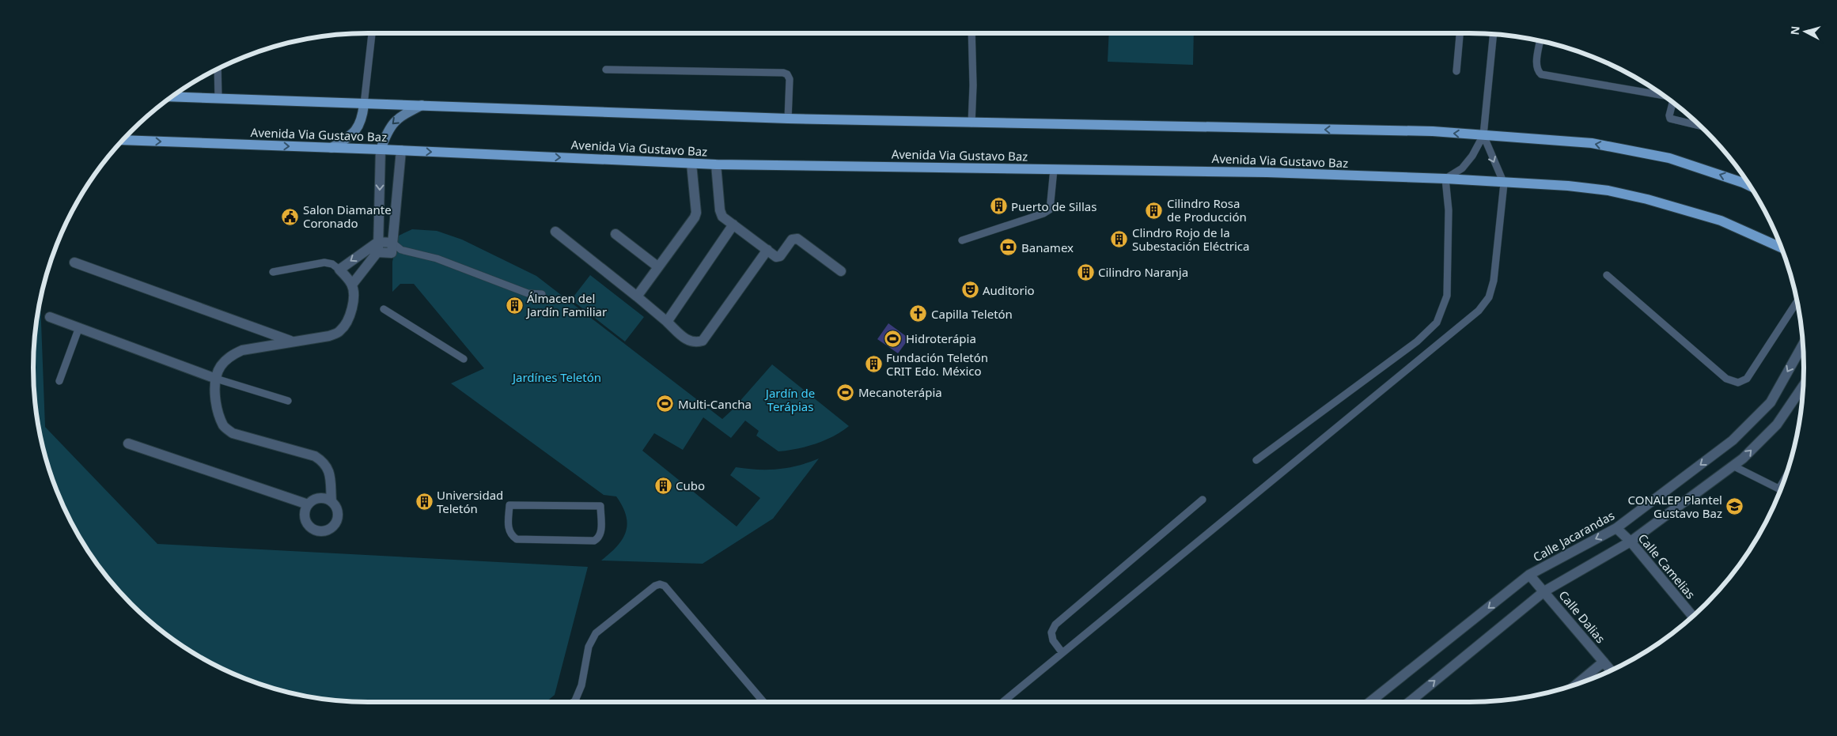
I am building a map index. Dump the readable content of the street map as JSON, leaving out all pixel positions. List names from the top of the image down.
{
  "streets": {
    "main road": ["Avenida Via Gustavo Baz"],
    "street": ["Calle Jacarandas", "Calle Camelias", "Calle Dalias"]
  },
  "crossings": [
    ["Calle Jacarandas", "Calle Camelias"],
    ["Calle Jacarandas", "Calle Dalias"]
  ],
  "parks": ["Jardínes Teletón", "Jardín de Terápias"],
  "places": {
    "building": [
      "Puerto de Sillas",
      "Cilindro Rosa de Producción",
      "Clindro Rojo de la Subestación Eléctrica",
      "Cilindro Naranja",
      "Álmacen del Jardín Familiar",
      "Fundación Teletón CRIT Edo. México",
      "Cubo",
      "Universidad Teletón"
    ],
    "public building": ["Salon Diamante Coronado"],
    "bank": ["Banamex"],
    "theatre": ["Auditorio"],
    "church": ["Capilla Teletón"],
    "sports": ["Hidroterápia", "Mecanoterápia", "Multi-Cancha"],
    "school or university": ["CONALEP Plantel Gustavo Baz"]
  },
  "north": "left"
}
